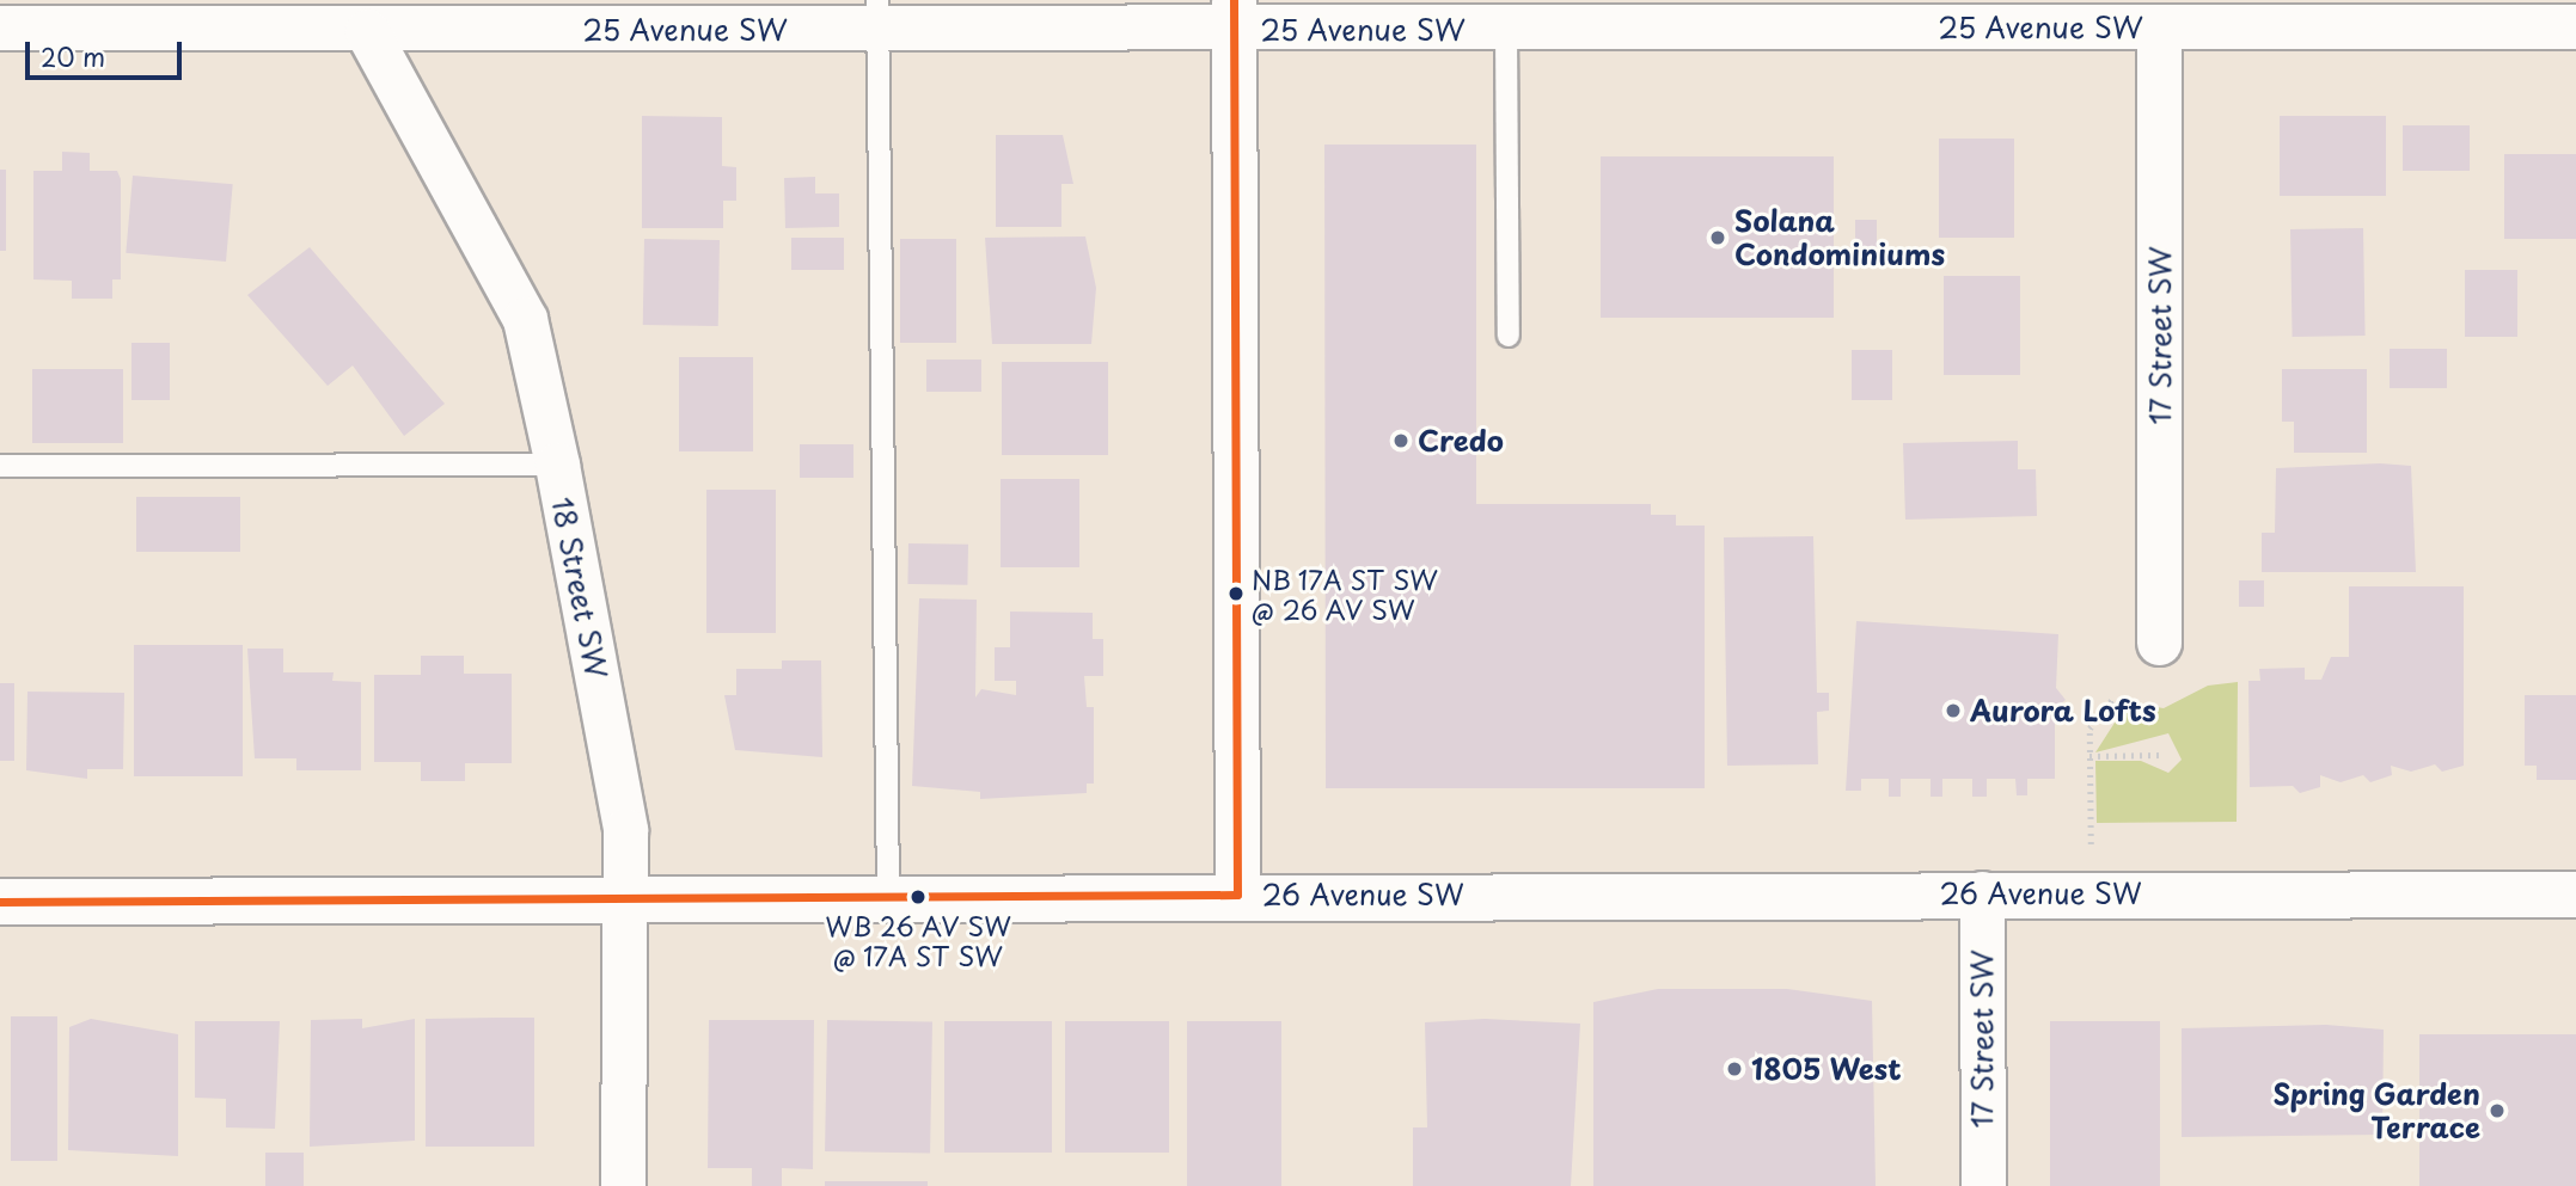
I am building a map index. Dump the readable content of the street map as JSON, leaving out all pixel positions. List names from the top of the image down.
{
  "streets": {
    "street": [
      "25 Avenue SW",
      "17 Street SW",
      "18 Street SW",
      "26 Avenue SW"
    ]
  },
  "crossings": [
    ["25 Avenue SW", "17 Street SW"],
    ["25 Avenue SW", "18 Street SW"],
    ["17 Street SW", "26 Avenue SW"],
    ["18 Street SW", "26 Avenue SW"]
  ],
  "places": [
    "Solana Condominiums",
    "Credo",
    "NB 17A ST SW @ 26 AV SW",
    "Aurora Lofts",
    "WB 26 AV SW @ 17A ST SW",
    "1805 West",
    "Spring Garden Terrace"
  ],
  "scale_bar": "20 m"
}
